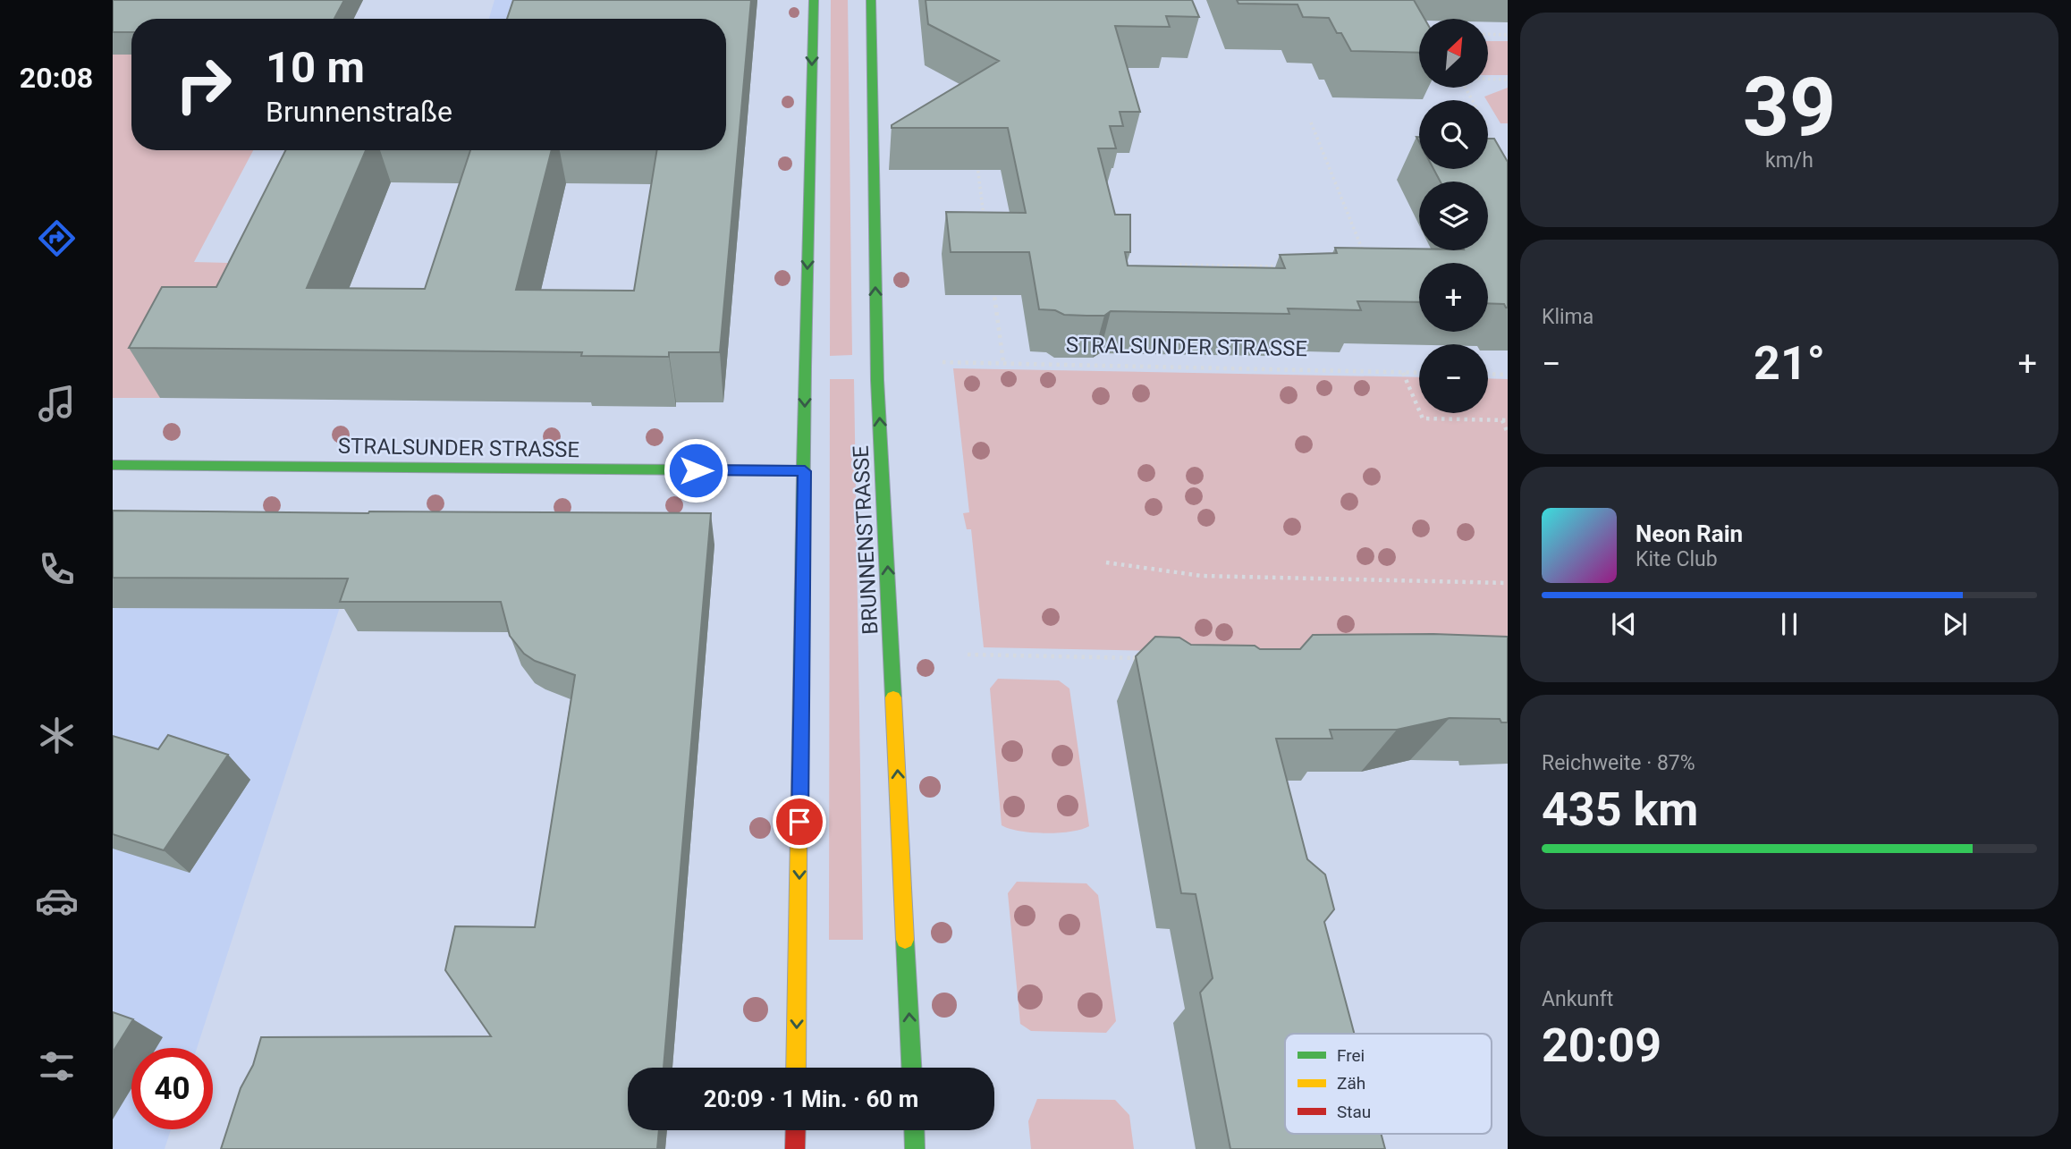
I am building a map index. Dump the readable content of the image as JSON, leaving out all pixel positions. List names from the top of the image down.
{
  "streets": {
    "main road": ["STRALSUNDER STRASSE", "BRUNNENSTRASSE"]
  },
  "legend": ["Frei", "Zäh", "Stau"],
  "north": "top right",
  "page": {
    "tabs": "20:08",
    "tile": [
      ["39", "km/h"],
      "Klima",
      ["Reichweite · 87%", "435 km"],
      ["Ankunft", "20:09"]
    ],
    "map_buttons": ["+", "−"],
    "turn": ["10 m", "Brunnenstraße"],
    "heat": ["−", "21°", "+"],
    "song": ["Neon Rain", "Kite Club"],
    "limit": "40",
    "trip": "20:09 · 1 Min. · 60 m"
  }
}
